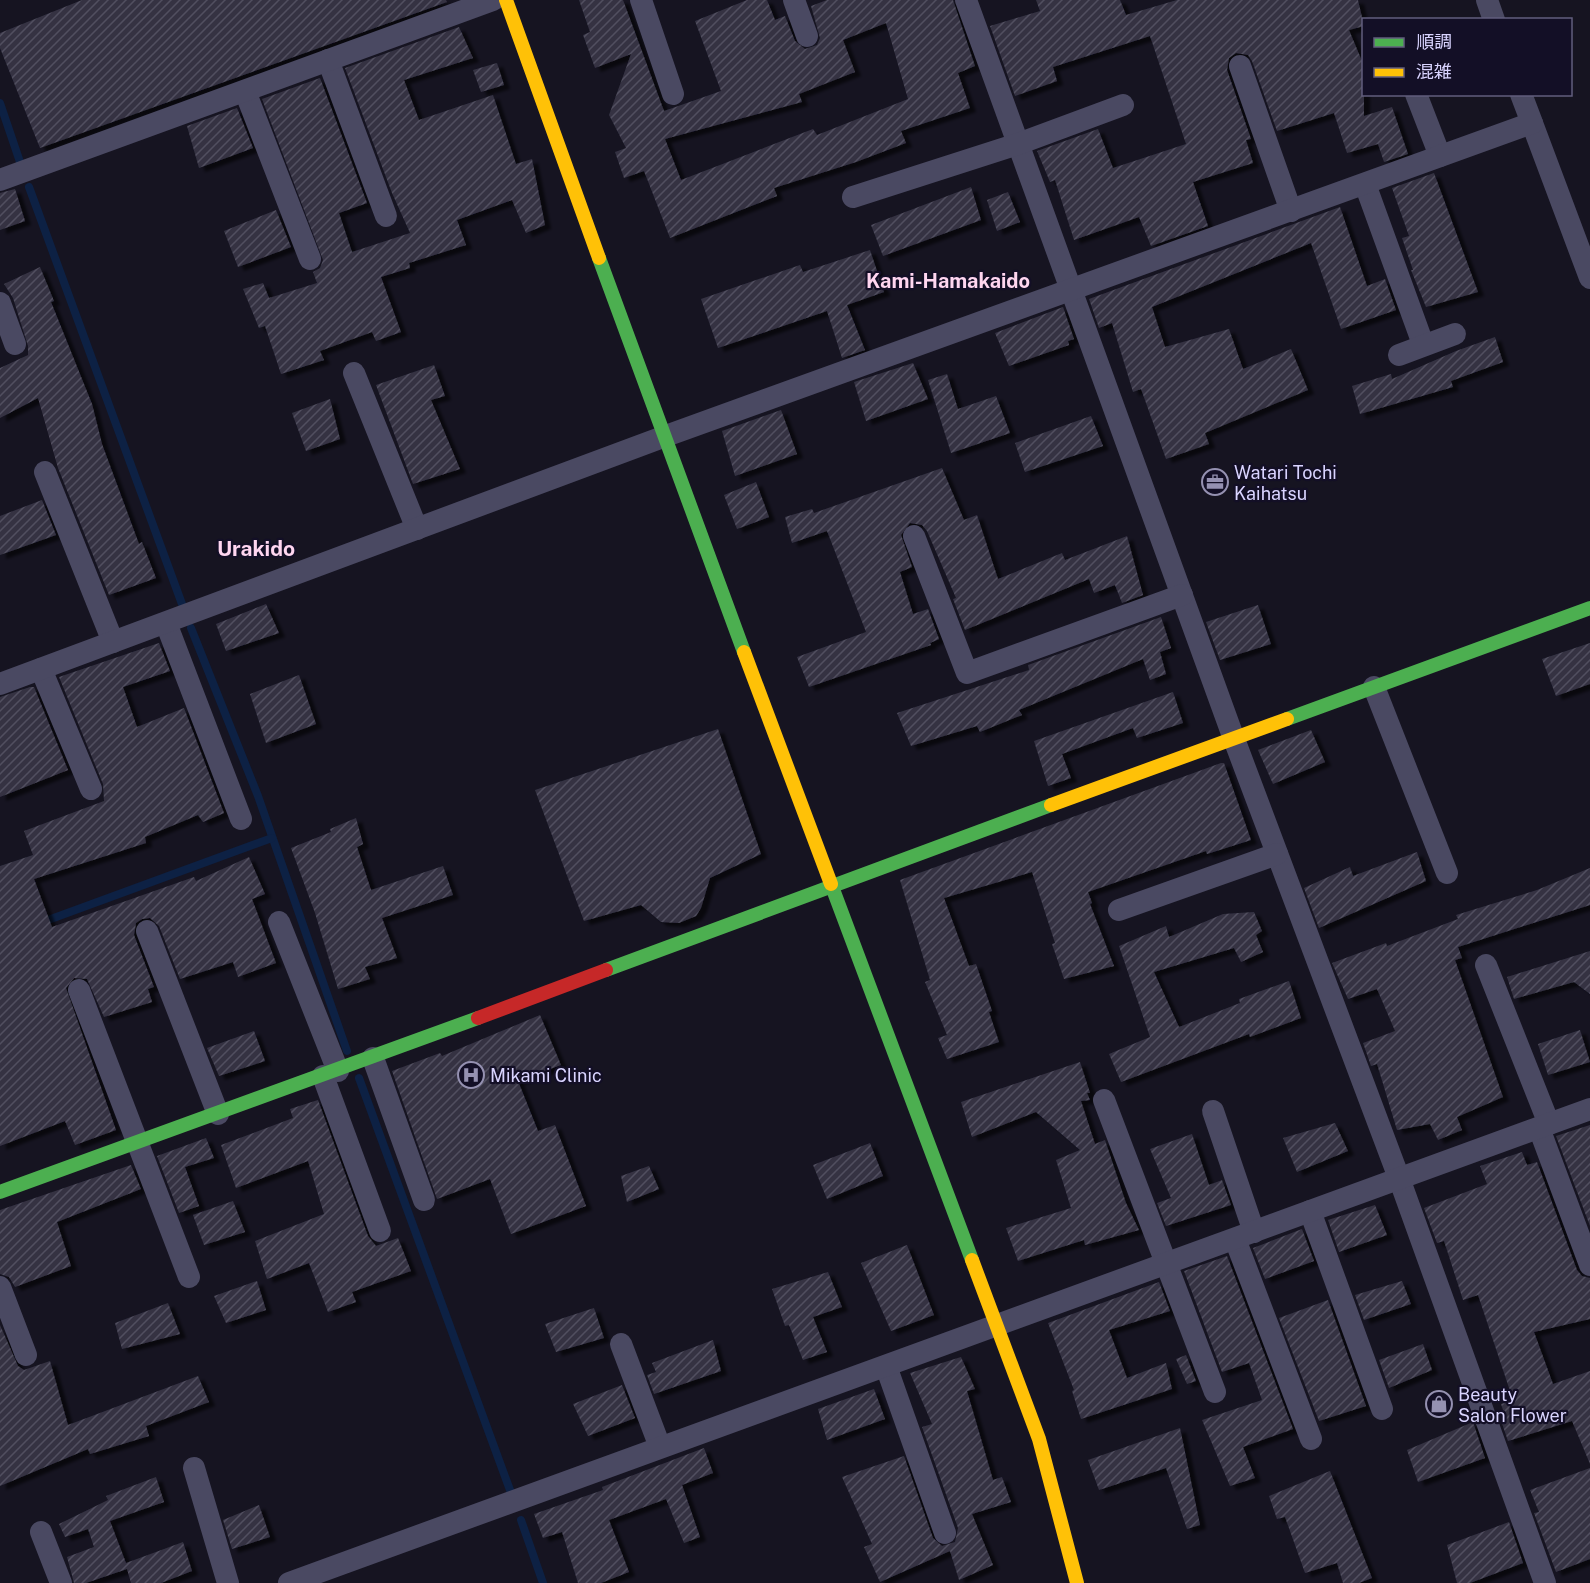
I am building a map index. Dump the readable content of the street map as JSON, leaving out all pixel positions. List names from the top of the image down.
{
  "districts": ["Kami-Hamakaido", "Urakido"],
  "places": {
    "office": ["Watari Tochi Kaihatsu"],
    "hospital": ["Mikami Clinic"],
    "shop": ["Beauty Salon Flower"]
  },
  "legend": ["順調", "混雑"]
}
